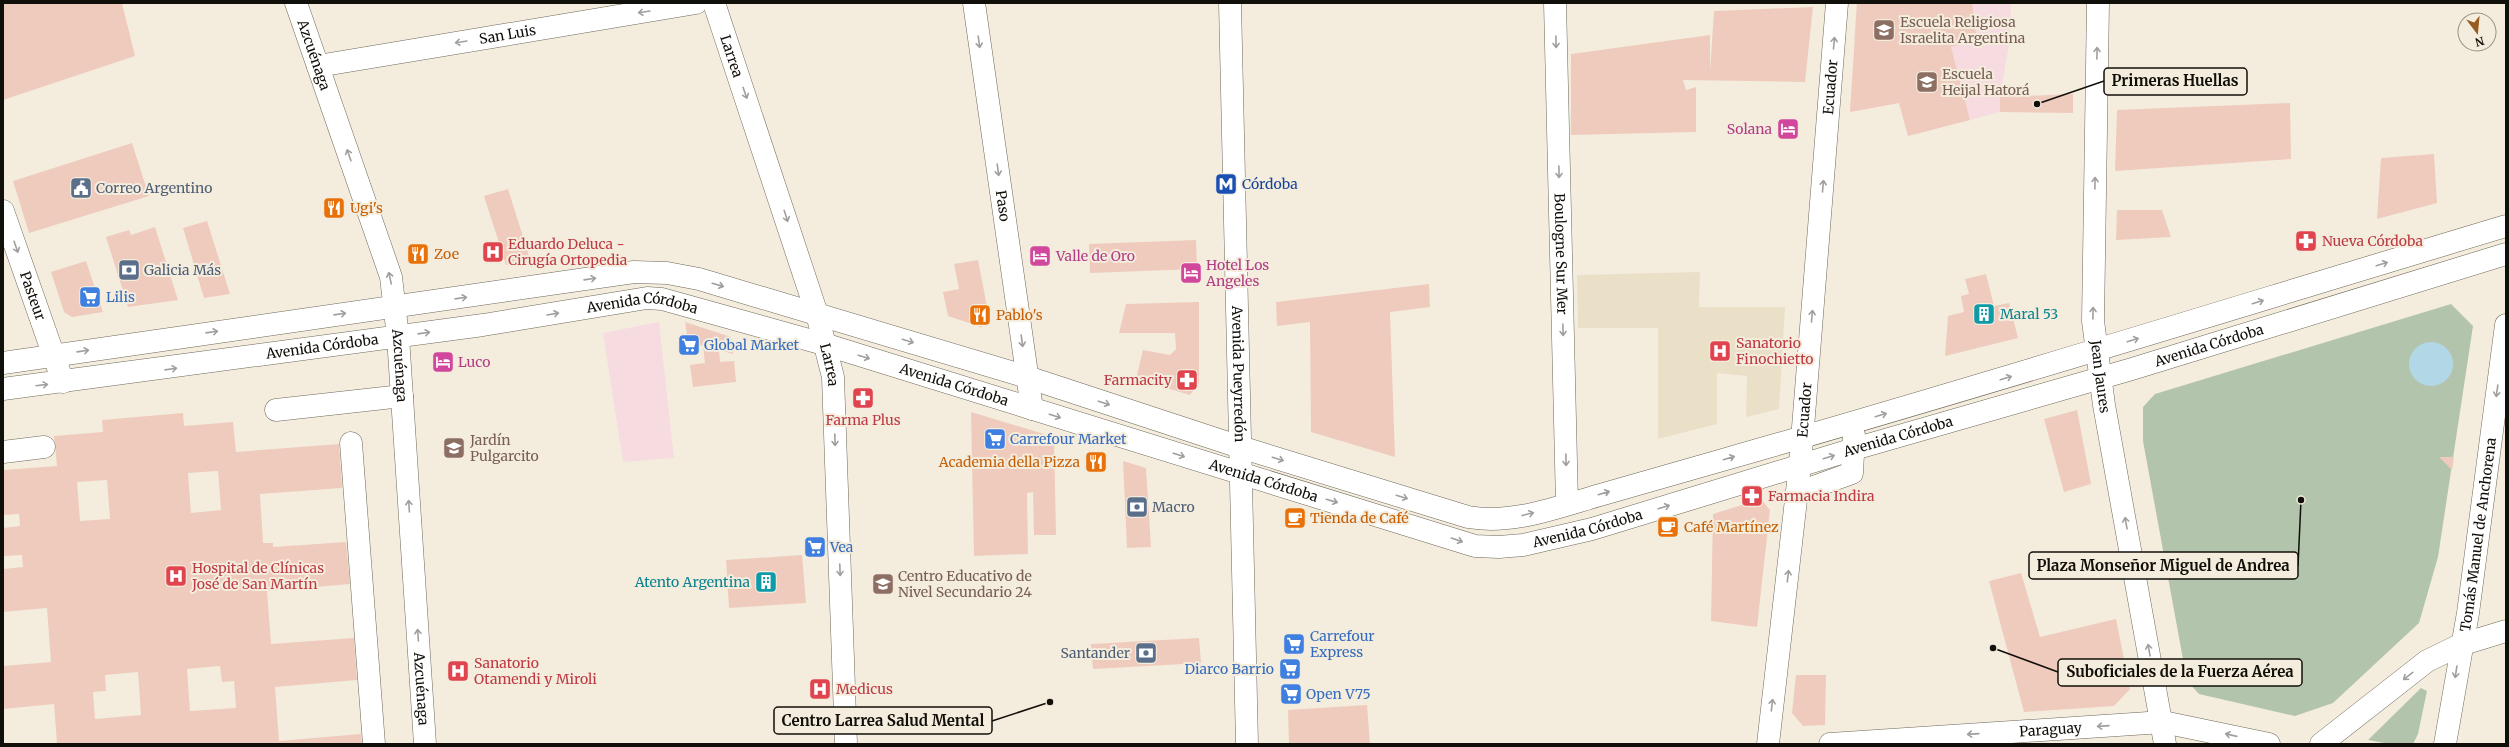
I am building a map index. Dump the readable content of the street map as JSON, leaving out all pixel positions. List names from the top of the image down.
{
  "streets": {
    "street": [
      "San Luis",
      "Azcuénaga",
      "Larrea",
      "Ecuador",
      "Paso",
      "Boulogne Sur Mer",
      "Pasteur",
      "Avenida Córdoba",
      "Avenida Pueyrredón",
      "Jean Jaures",
      "Tomás Manuel de Anchorena",
      "Paraguay"
    ]
  },
  "crossings": [
    ["San Luis", "Azcuénaga"],
    ["Azcuénaga", "Avenida Córdoba"],
    ["Larrea", "Avenida Córdoba"],
    ["Ecuador", "Avenida Córdoba"],
    ["Paso", "Avenida Córdoba"],
    ["Boulogne Sur Mer", "Avenida Córdoba"],
    ["Pasteur", "Avenida Córdoba"],
    ["Avenida Córdoba", "Avenida Pueyrredón"],
    ["Avenida Córdoba", "Jean Jaures"],
    ["Jean Jaures", "Paraguay"]
  ],
  "one_way": [
    "San Luis",
    "Larrea",
    "Ecuador",
    "Paso",
    "Boulogne Sur Mer",
    "Pasteur",
    "Avenida Córdoba",
    "Jean Jaures",
    "Tomás Manuel de Anchorena",
    "Paraguay"
  ],
  "places": {
    "school or university": [
      "Escuela Religiosa Israelita Argentina",
      "Escuela Heijal Hatorá",
      "Jardín Pulgarcito",
      "Centro Educativo de Nivel Secundario 24"
    ],
    "other": [
      "Primeras Huellas",
      "Plaza Monseñor Miguel de Andrea",
      "Suboficiales de la Fuerza Aérea",
      "Centro Larrea Salud Mental"
    ],
    "hotel": [
      "Solana",
      "Valle de Oro",
      "Hotel Los Angeles",
      "Luco"
    ],
    "metro station": ["Córdoba"],
    "public building": ["Correo Argentino"],
    "restaurant": [
      "Ugi's",
      "Zoe",
      "Pablo's",
      "Academia della Pizza"
    ],
    "pharmacy": [
      "Nueva Córdoba",
      "Farmacity",
      "Farma Plus",
      "Farmacia Indira"
    ],
    "hospital": [
      "Eduardo Deluca - Cirugía Ortopedia",
      "Sanatorio Finochietto",
      "Hospital de Clínicas José de San Martín",
      "Sanatorio Otamendi y Miroli",
      "Medicus"
    ],
    "bank": ["Galicia Más", "Macro", "Santander"],
    "supermarket": [
      "Lilis",
      "Global Market",
      "Carrefour Market",
      "Vea",
      "Carrefour Express",
      "Diarco Barrio",
      "Open V75"
    ],
    "building": ["Maral 53", "Atento Argentina"],
    "cafe": ["Tienda de Café", "Café Martínez"]
  },
  "north": "bottom"
}
